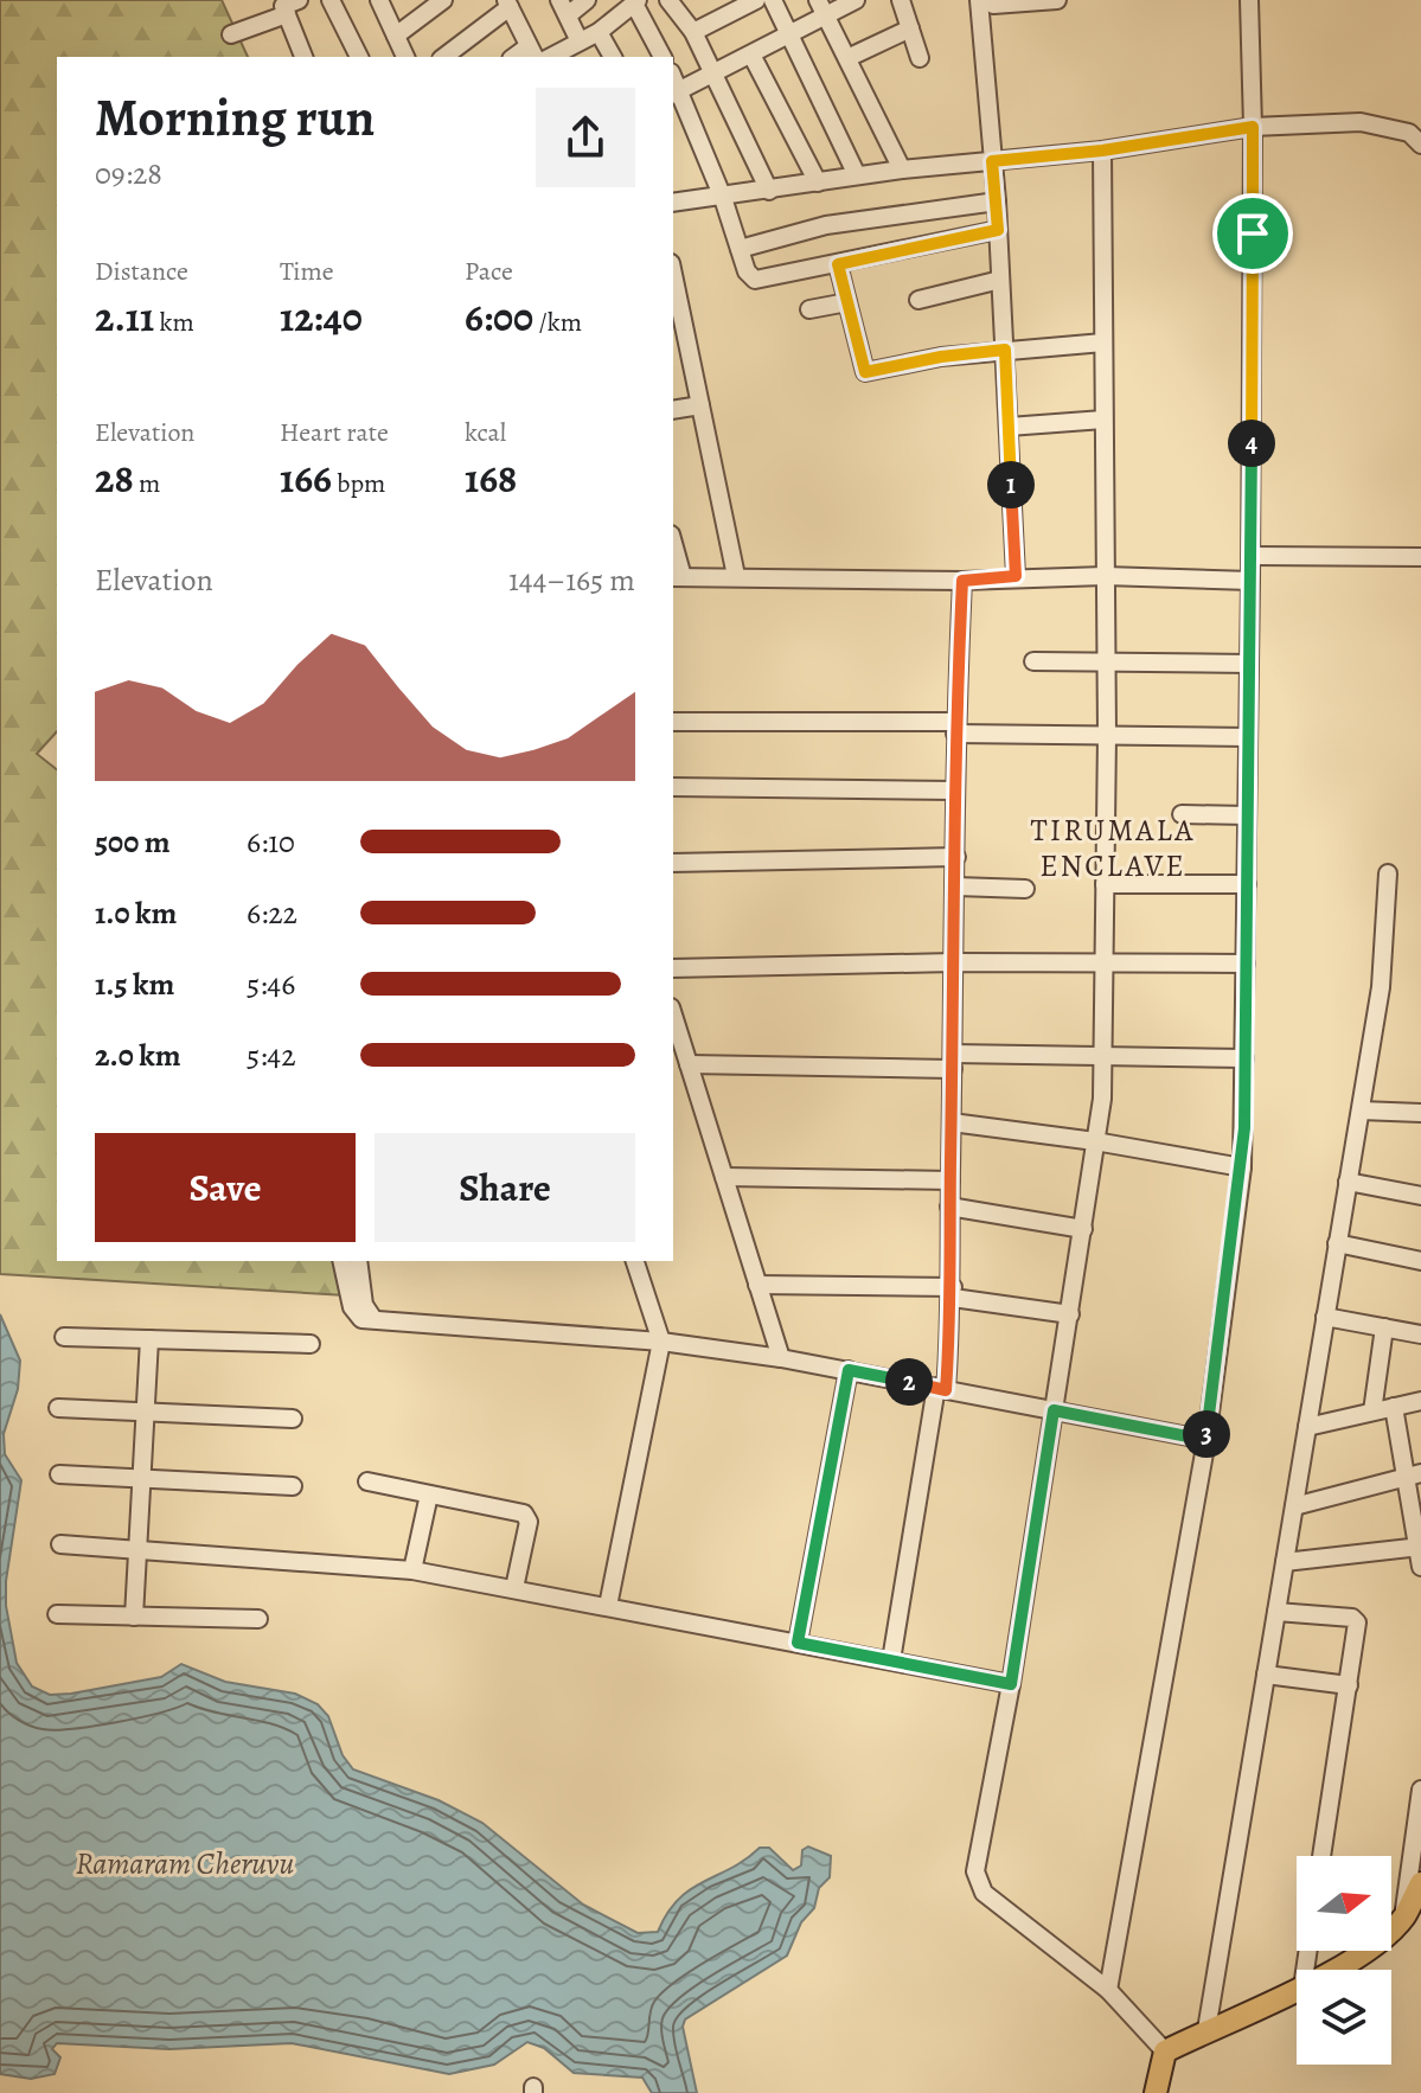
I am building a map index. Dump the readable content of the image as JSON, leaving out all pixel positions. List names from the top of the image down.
{
  "districts": ["TIRUMALA ENCLAVE"],
  "water": ["Ramaram Cheruvu"],
  "north": "right",
  "page": {
    "heading": ["Morning run", "09:28"],
    "stats": [
      ["Distance", "2.11 km"],
      ["Time", "12:40"],
      ["Pace", "6:00 /km"],
      ["Elevation", "28 m"],
      ["Heart rate", "166 bpm"],
      ["kcal", "168"]
    ],
    "pins": [
      "4",
      "1",
      "2",
      "3"
    ],
    "chart": ["Elevation", "144–165 m"],
    "list": [
      {
        "name": "500 m",
        "note": "6:10"
      },
      {
        "name": "1.0 km",
        "note": "6:22"
      },
      {
        "name": "1.5 km",
        "note": "5:46"
      },
      {
        "name": "2.0 km",
        "note": "5:42"
      }
    ],
    "buttons": ["Save", "Share"]
  }
}
